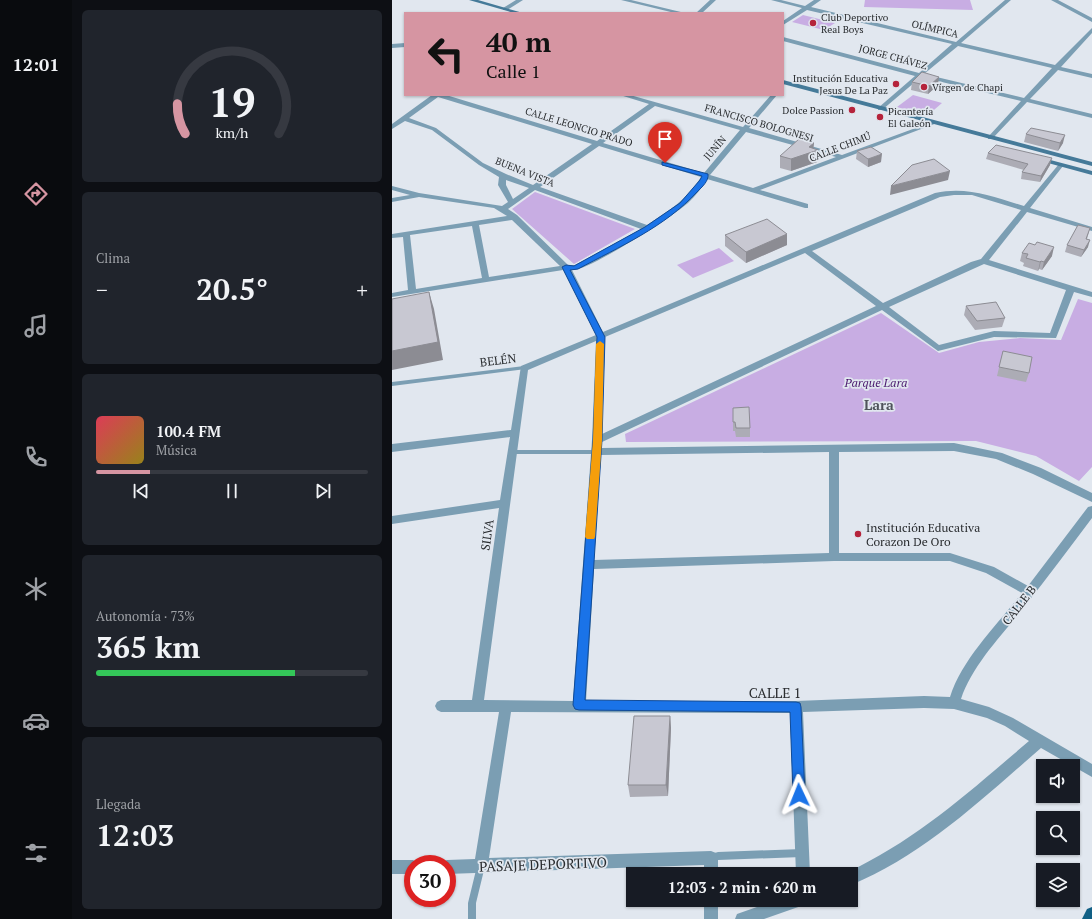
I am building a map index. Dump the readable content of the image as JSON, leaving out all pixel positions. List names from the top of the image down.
{
  "streets": {
    "street": [
      "OLÍMPICA",
      "JORGE CHÁVEZ",
      "FRANCISCO BOLOGNESI",
      "CALLE LEONCIO PRADO",
      "CALLE CHIMÚ",
      "JUNÍN",
      "BUENA VISTA",
      "BELÉN",
      "SILVA",
      "CALLE B",
      "CALLE 1",
      "PASAJE DEPORTIVO"
    ]
  },
  "crossings": [
    ["FRANCISCO BOLOGNESI", "CALLE CHIMÚ"],
    ["FRANCISCO BOLOGNESI", "JUNÍN"],
    ["CALLE LEONCIO PRADO", "CALLE CHIMÚ"],
    ["CALLE LEONCIO PRADO", "JUNÍN"],
    ["JUNÍN", "BUENA VISTA"],
    ["BELÉN", "SILVA"],
    ["SILVA", "CALLE 1"],
    ["CALLE B", "CALLE 1"]
  ],
  "districts": ["Lara"],
  "parks": ["Parque Lara"],
  "places": [
    "Club Deportivo Real Boys",
    "Institución Educativa Jesus De La Paz",
    "Vírgen de Chapi",
    "Dolce Passion",
    "Picantería El Galeón",
    "Institución Educativa Corazon De Oro"
  ],
  "page": {
    "tabs": "12:01",
    "turn": ["40 m", "Calle 1"],
    "tile": [
      "Clima",
      ["Autonomía · 73%", "365 km"],
      ["Llegada", "12:03"]
    ],
    "heat": ["−", "20.5°", "+"],
    "song": ["100.4 FM", "Música"],
    "limit": "30",
    "trip": "12:03 · 2 min · 620 m",
    "gauge": ["19", "km/h"]
  }
}
